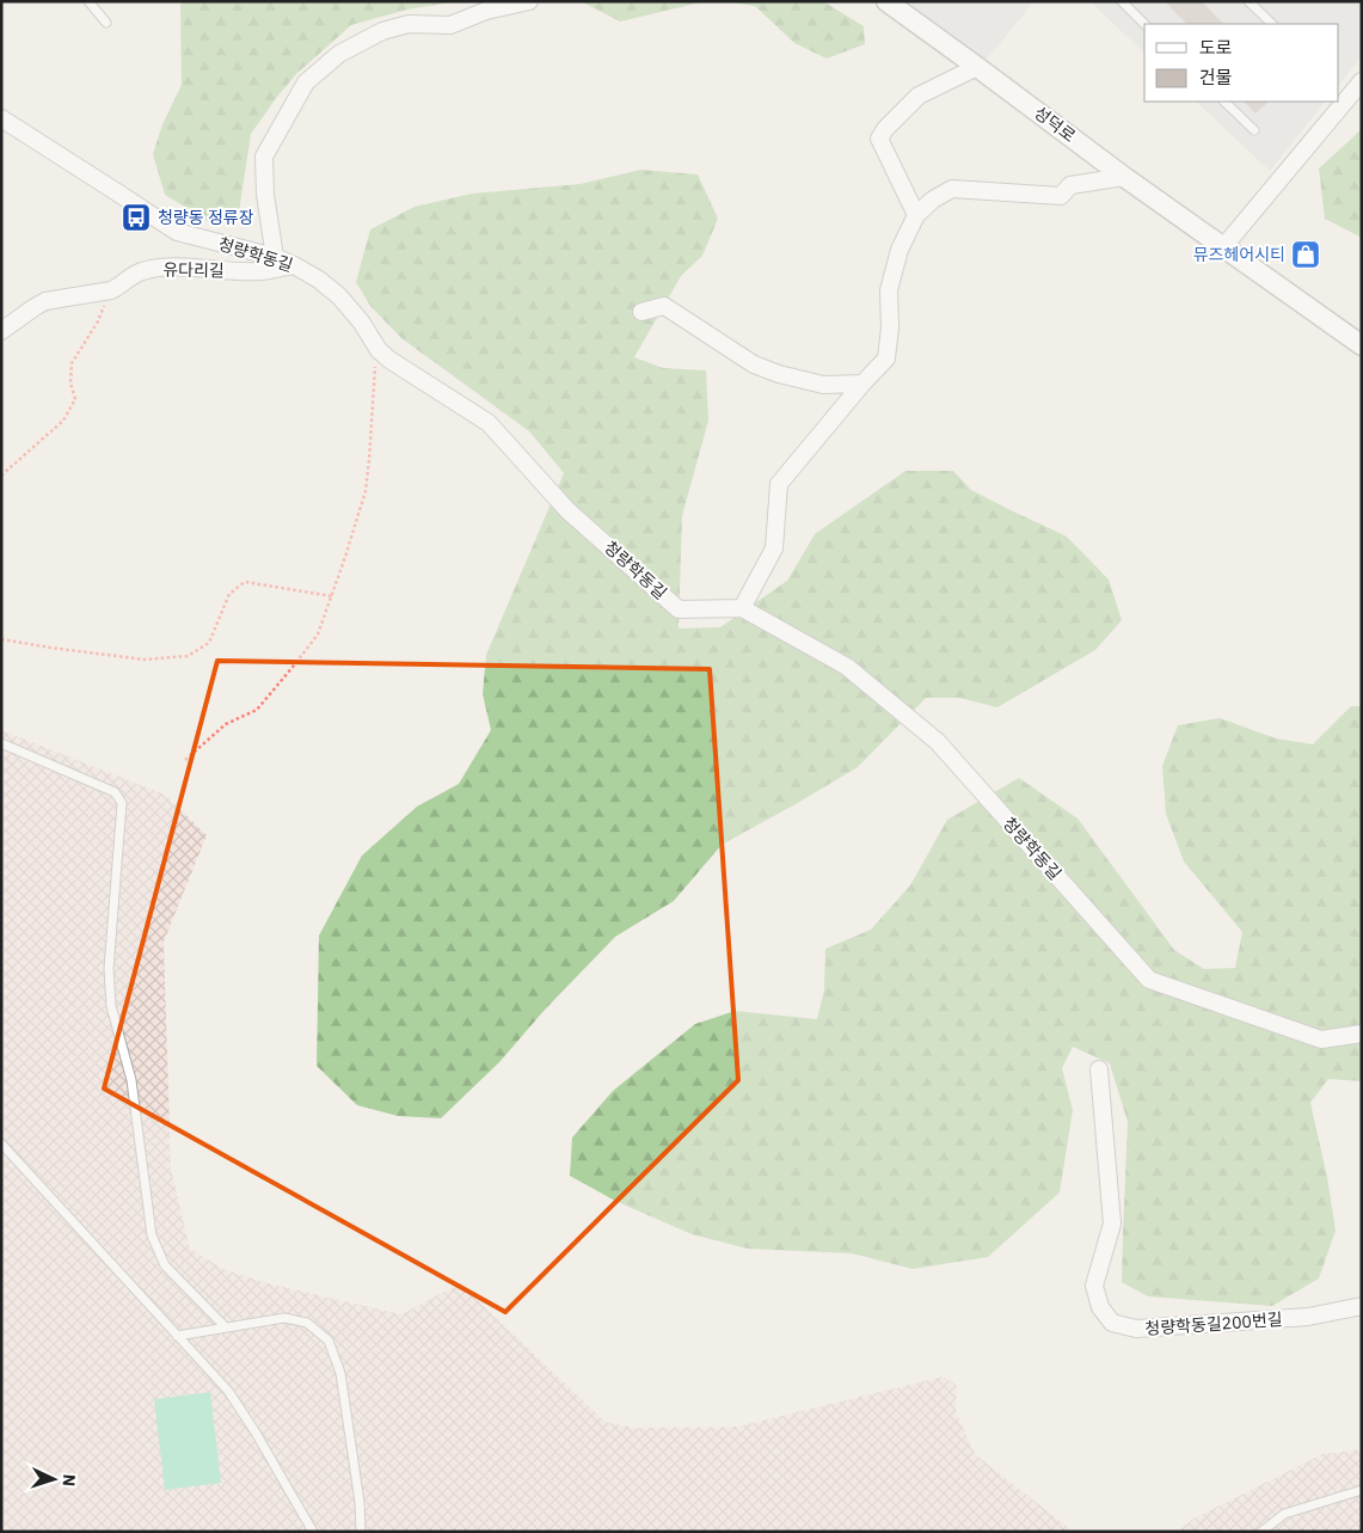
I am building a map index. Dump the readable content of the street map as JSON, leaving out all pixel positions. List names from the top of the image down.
{
  "streets": {
    "street": [
      "성덕로",
      "청량학동길",
      "유다리길",
      "청량학동길200번길"
    ]
  },
  "crossings": [
    ["청량학동길", "유다리길"]
  ],
  "places": {
    "bus stop": ["청량동 정류장"],
    "shop": ["뮤즈헤어시티"]
  },
  "legend": ["도로", "건물"],
  "north": "right"
}
